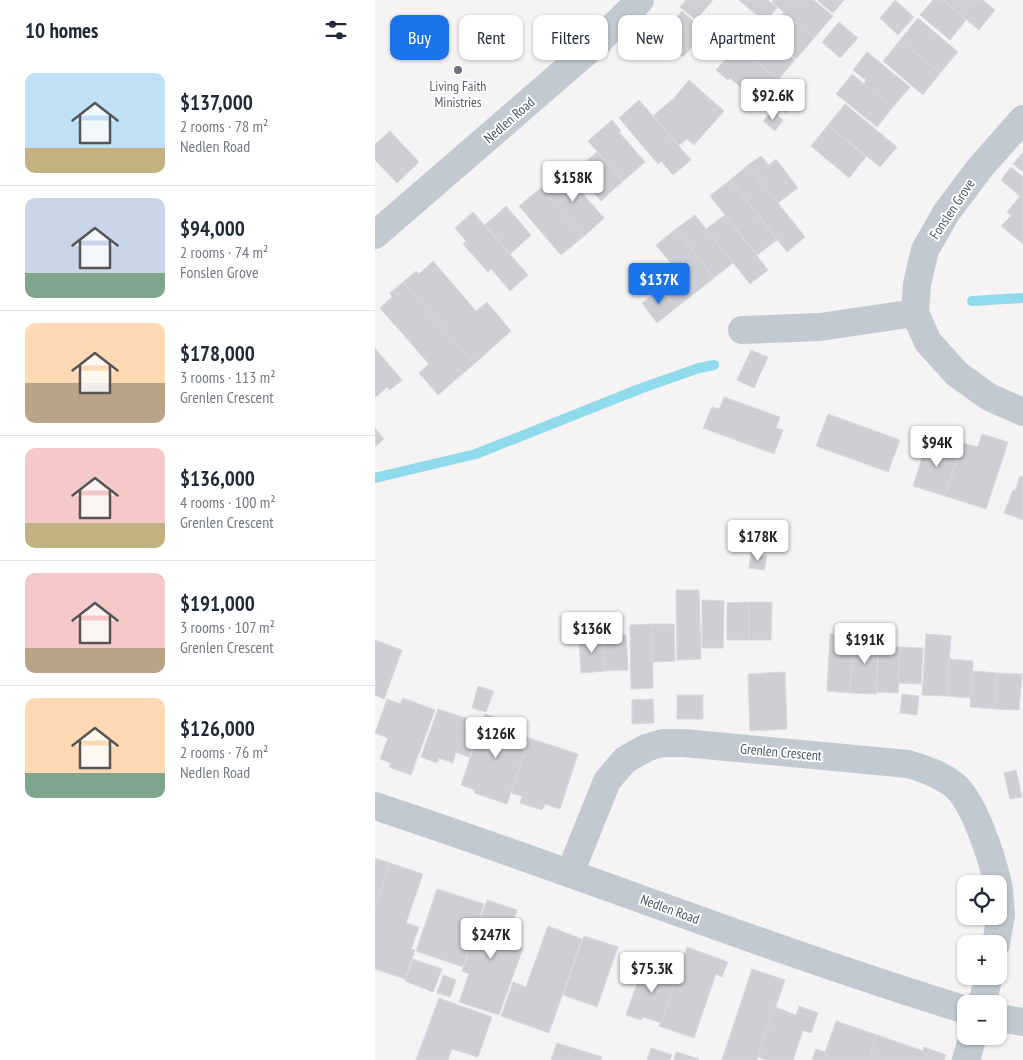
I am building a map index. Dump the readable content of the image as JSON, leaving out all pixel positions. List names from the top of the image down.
{
  "streets": {
    "street": ["Nedlen Road", "Fonslen Grove", "Grenlen Crescent"]
  },
  "crossings": [
    ["Nedlen Road", "Grenlen Crescent"]
  ],
  "places": ["Living Faith Ministries"],
  "page": {
    "heading": "10 homes",
    "chip": [
      "Buy",
      "Rent",
      "Filters",
      "New",
      "Apartment"
    ],
    "list": [
      {
        "name": "$137,000",
        "note": "2 rooms · 78 m² · Nedlen Road"
      },
      {
        "name": "$94,000",
        "note": "2 rooms · 74 m² · Fonslen Grove"
      },
      {
        "name": "$178,000",
        "note": "3 rooms · 113 m² · Grenlen Crescent"
      },
      {
        "name": "$136,000",
        "note": "4 rooms · 100 m² · Grenlen Crescent"
      },
      {
        "name": "$191,000",
        "note": "3 rooms · 107 m² · Grenlen Crescent"
      },
      {
        "name": "$126,000",
        "note": "2 rooms · 76 m² · Nedlen Road"
      }
    ],
    "price": [
      "$92.6K",
      "$158K",
      "$137K",
      "$94K",
      "$178K",
      "$136K",
      "$191K",
      "$126K",
      "$247K",
      "$75.3K"
    ],
    "map_buttons": ["+", "−"]
  }
}
